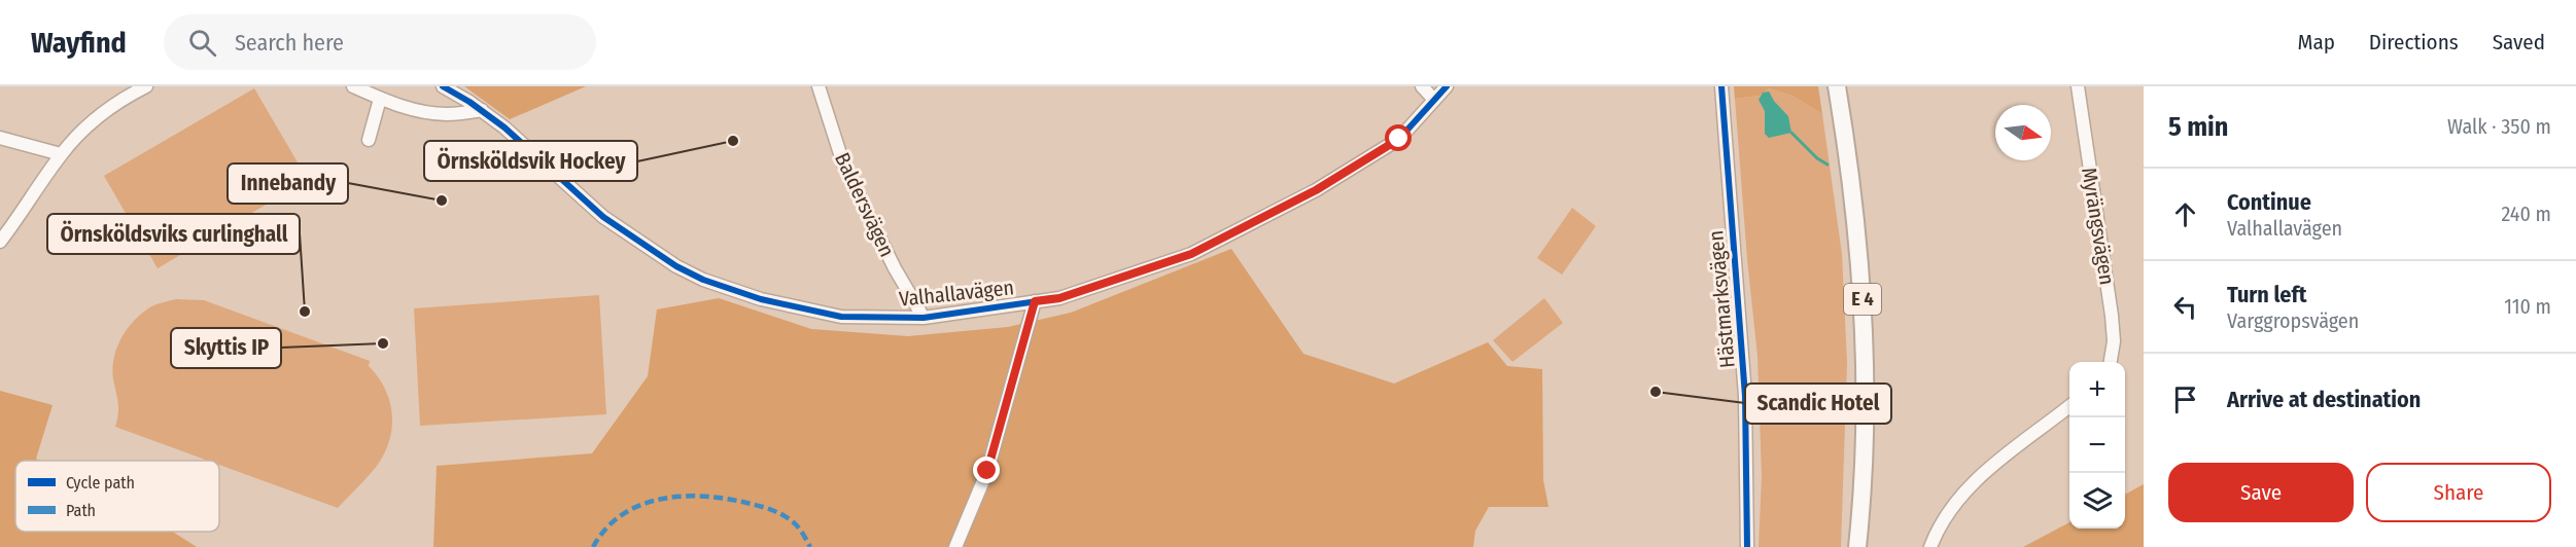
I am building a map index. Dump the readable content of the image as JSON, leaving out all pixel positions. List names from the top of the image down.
{
  "streets": {
    "highway": ["E 4"],
    "street": [
      "Baldersvägen",
      "Myrängsvägen",
      "Valhallavägen",
      "Hästmarksvägen"
    ]
  },
  "crossings": [
    ["Baldersvägen", "Valhallavägen"]
  ],
  "places": [
    "Örnsköldsvik Hockey",
    "Innebandy",
    "Örnsköldsviks curlinghall",
    "Skyttis IP",
    "Scandic Hotel"
  ],
  "legend": ["Cycle path", "Path"],
  "north": "right",
  "page": {
    "header": "Wayfind",
    "search": "Search here",
    "nav": ["Map", "Directions", "Saved"],
    "heading": ["5 min", "Walk · 350 m"],
    "list": [
      ["Continue", "Valhallavägen", "240 m"],
      ["Turn left", "Varggropsvägen", "110 m"],
      "Arrive at destination"
    ],
    "map_buttons": ["+", "−"],
    "buttons": ["Save", "Share"]
  }
}
